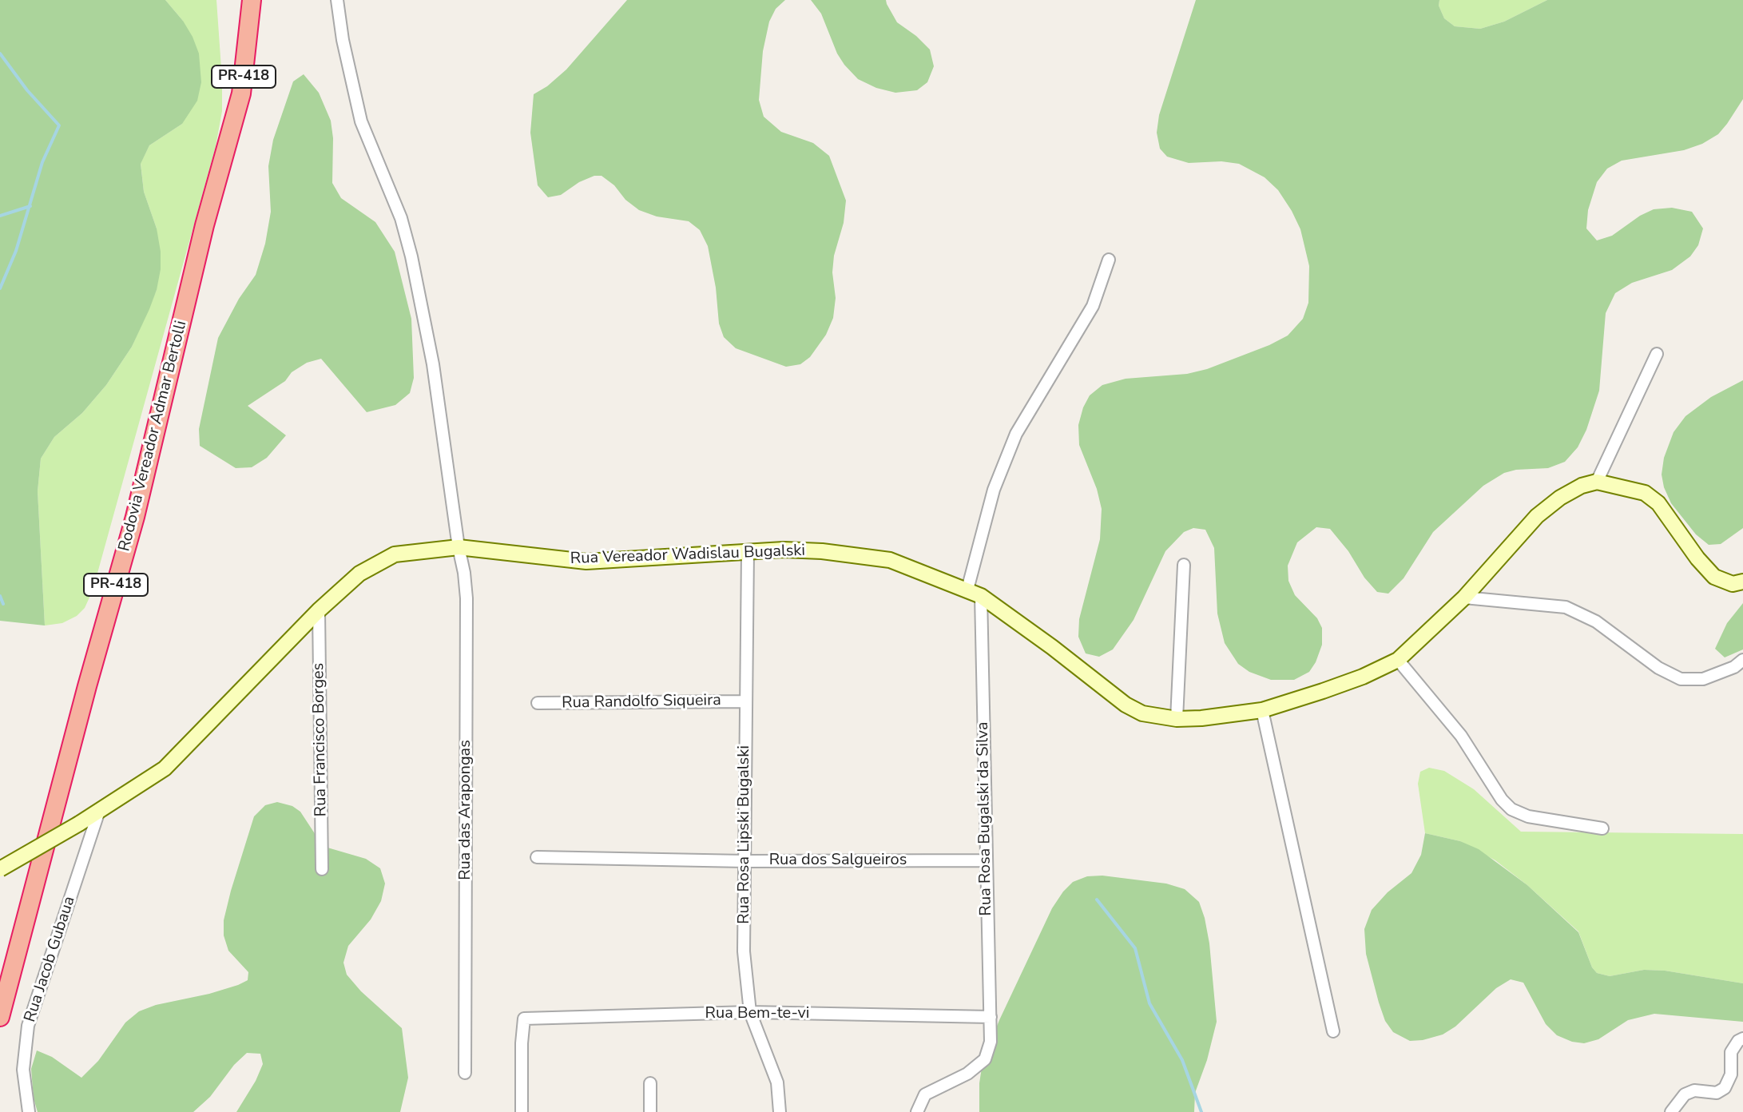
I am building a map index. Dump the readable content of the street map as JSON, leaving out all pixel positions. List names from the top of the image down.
{
  "streets": {
    "highway": ["PR-418", "Rodovia Vereador Admar Bertolli"],
    "main road": ["Rua Vereador Wadislau Bugalski"],
    "street": [
      "Rua Randolfo Siqueira",
      "Rua Francisco Borges",
      "Rua das Arapongas",
      "Rua Rosa Bugalski da Silva",
      "Rua Rosa Lipski Bugalski",
      "Rua dos Salgueiros",
      "Rua Jacob Gubaua",
      "Rua Bem-te-vi"
    ]
  },
  "crossings": [
    ["Rua Vereador Wadislau Bugalski", "Rua Francisco Borges"],
    ["Rua Vereador Wadislau Bugalski", "Rua das Arapongas"],
    ["Rua Vereador Wadislau Bugalski", "Rua Rosa Bugalski da Silva"],
    ["Rua Vereador Wadislau Bugalski", "Rua Rosa Lipski Bugalski"],
    ["Rua Vereador Wadislau Bugalski", "Rua Jacob Gubaua"],
    ["Rua Randolfo Siqueira", "Rua Rosa Lipski Bugalski"],
    ["Rua Rosa Bugalski da Silva", "Rua dos Salgueiros"],
    ["Rua Rosa Bugalski da Silva", "Rua Bem-te-vi"],
    ["Rua Rosa Lipski Bugalski", "Rua dos Salgueiros"],
    ["Rua Rosa Lipski Bugalski", "Rua Bem-te-vi"]
  ]
}
